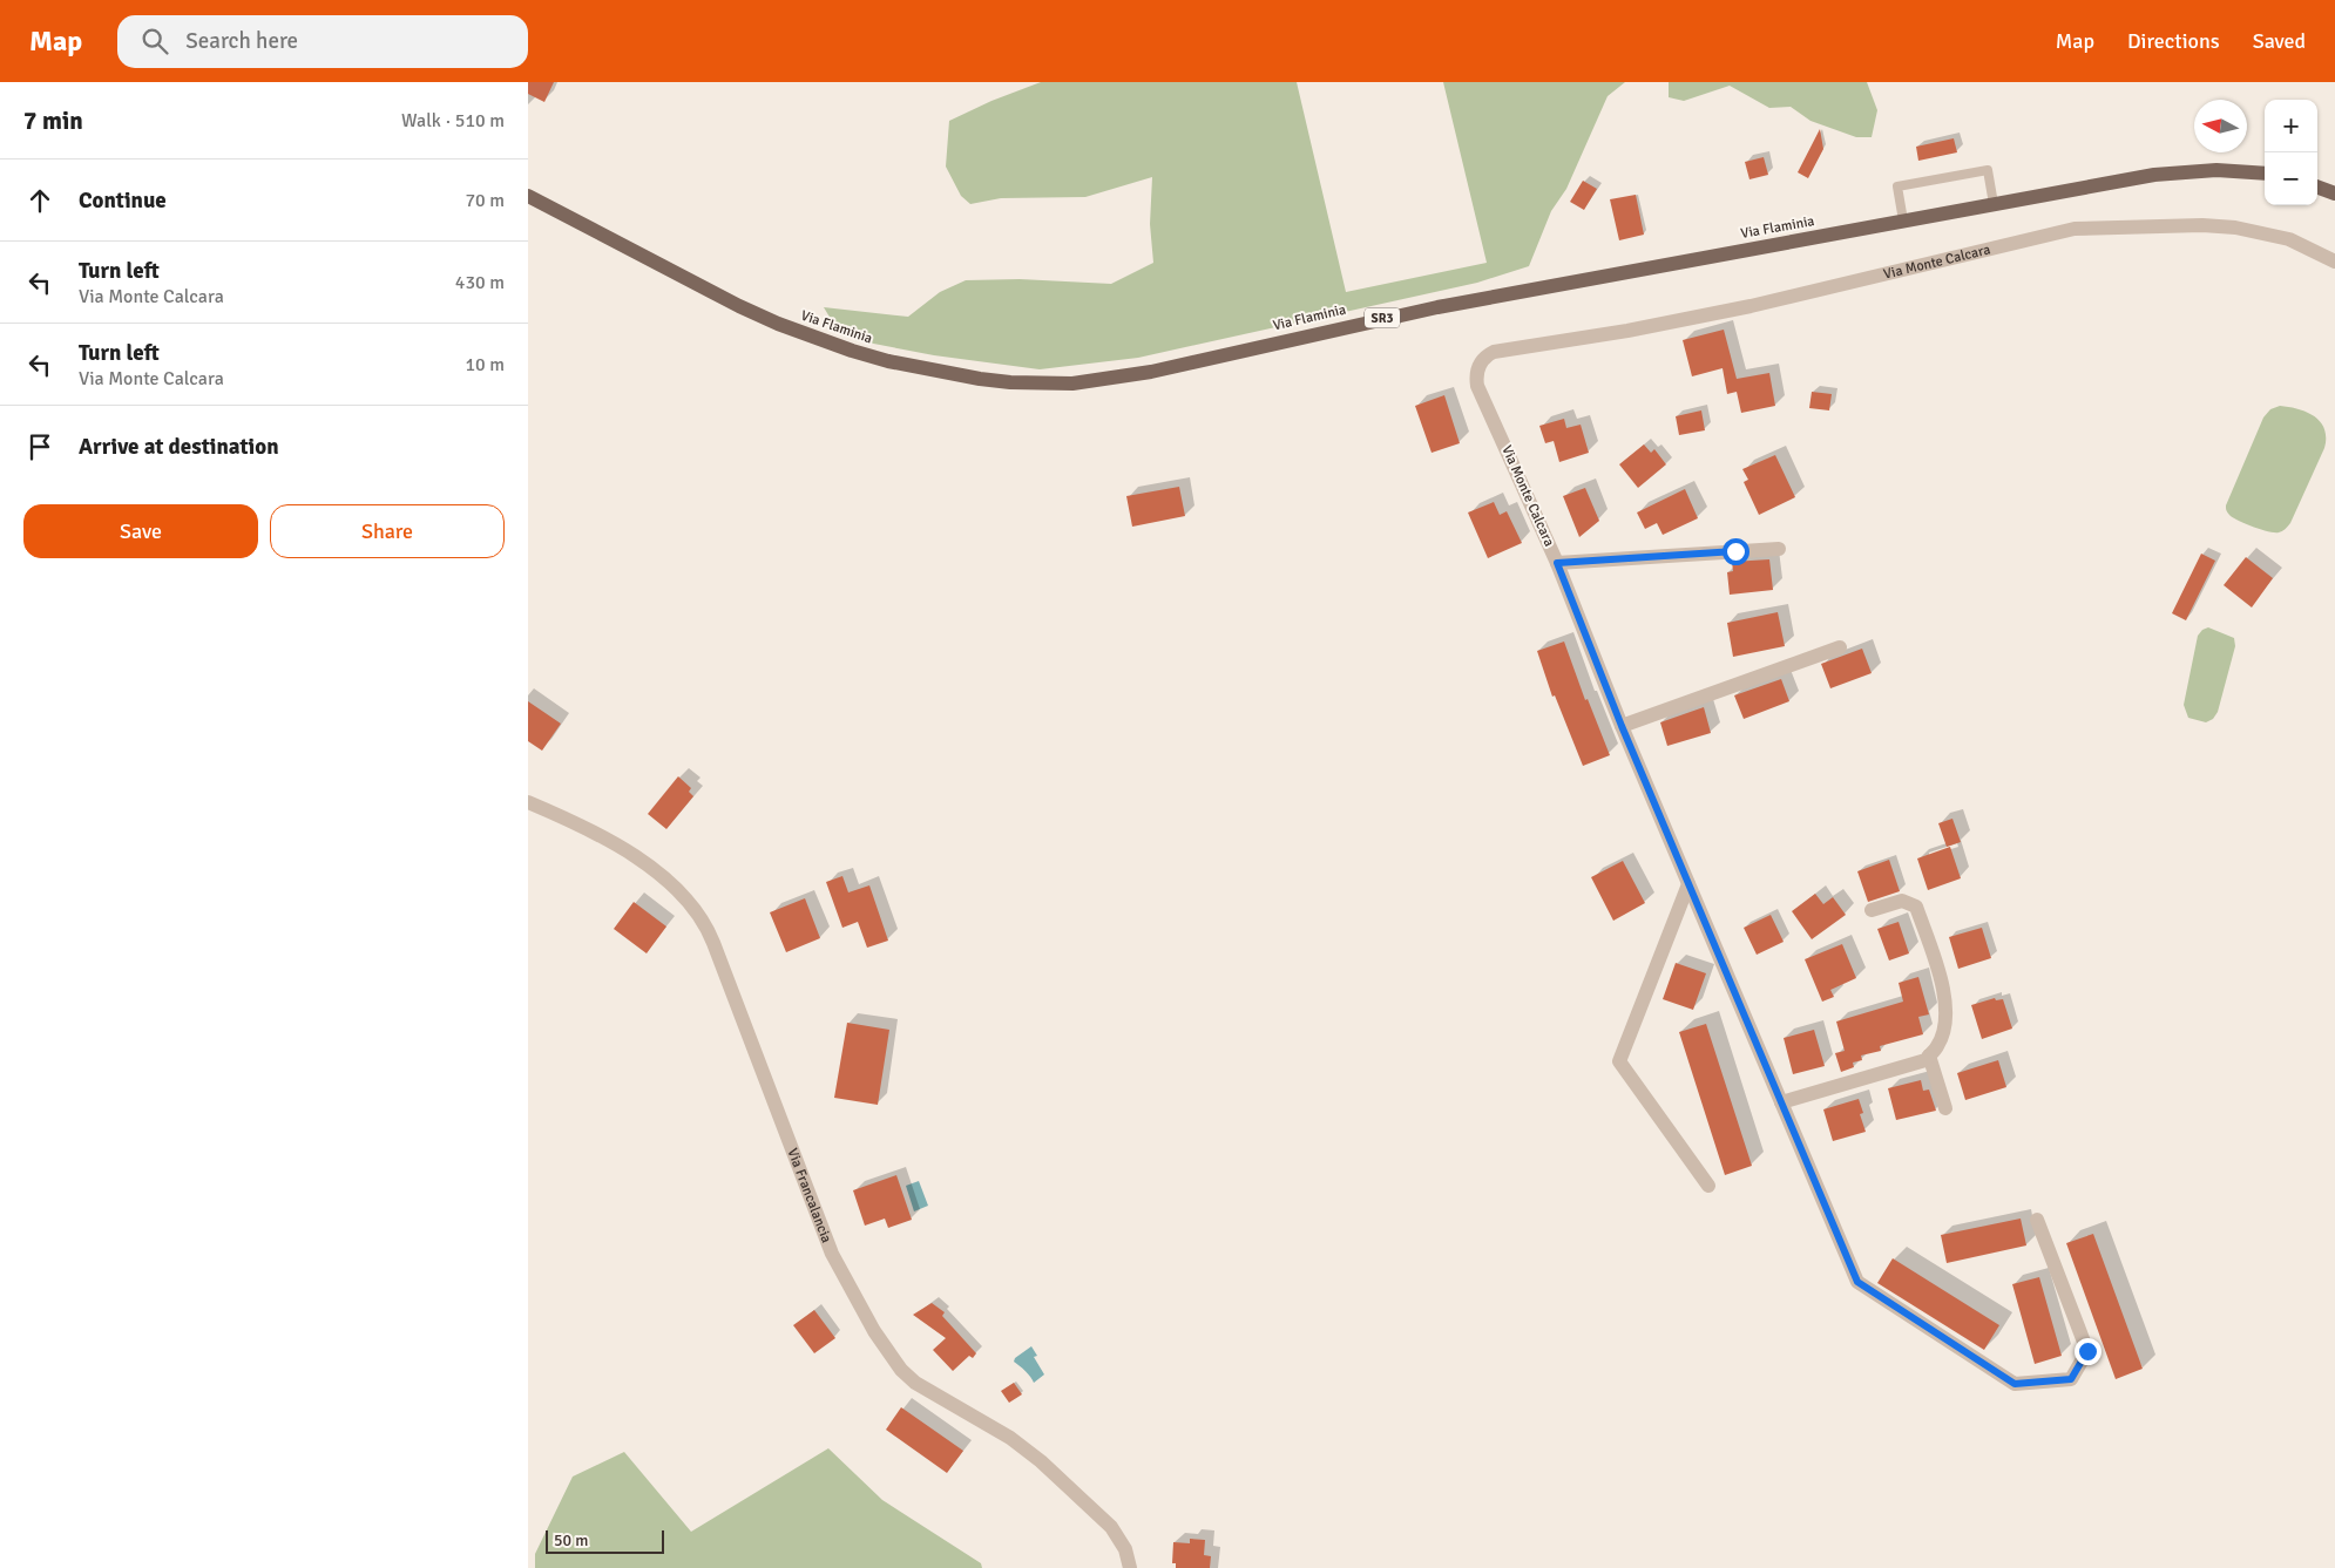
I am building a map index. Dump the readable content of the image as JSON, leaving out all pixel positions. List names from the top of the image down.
{
  "streets": {
    "main road": ["Via Flaminia", "SR3"],
    "street": ["Via Monte Calcara", "Via Francalancia"]
  },
  "scale_bar": "50 m",
  "north": "left",
  "page": {
    "header": "Map",
    "search": "Search here",
    "nav": ["Map", "Directions", "Saved"],
    "heading": ["7 min", "Walk · 510 m"],
    "map_buttons": ["+", "−"],
    "list": [
      ["Continue", "70 m"],
      ["Turn left", "Via Monte Calcara", "430 m"],
      ["Turn left", "Via Monte Calcara", "10 m"],
      "Arrive at destination"
    ],
    "buttons": ["Save", "Share"],
    "scale": "50 m"
  }
}
